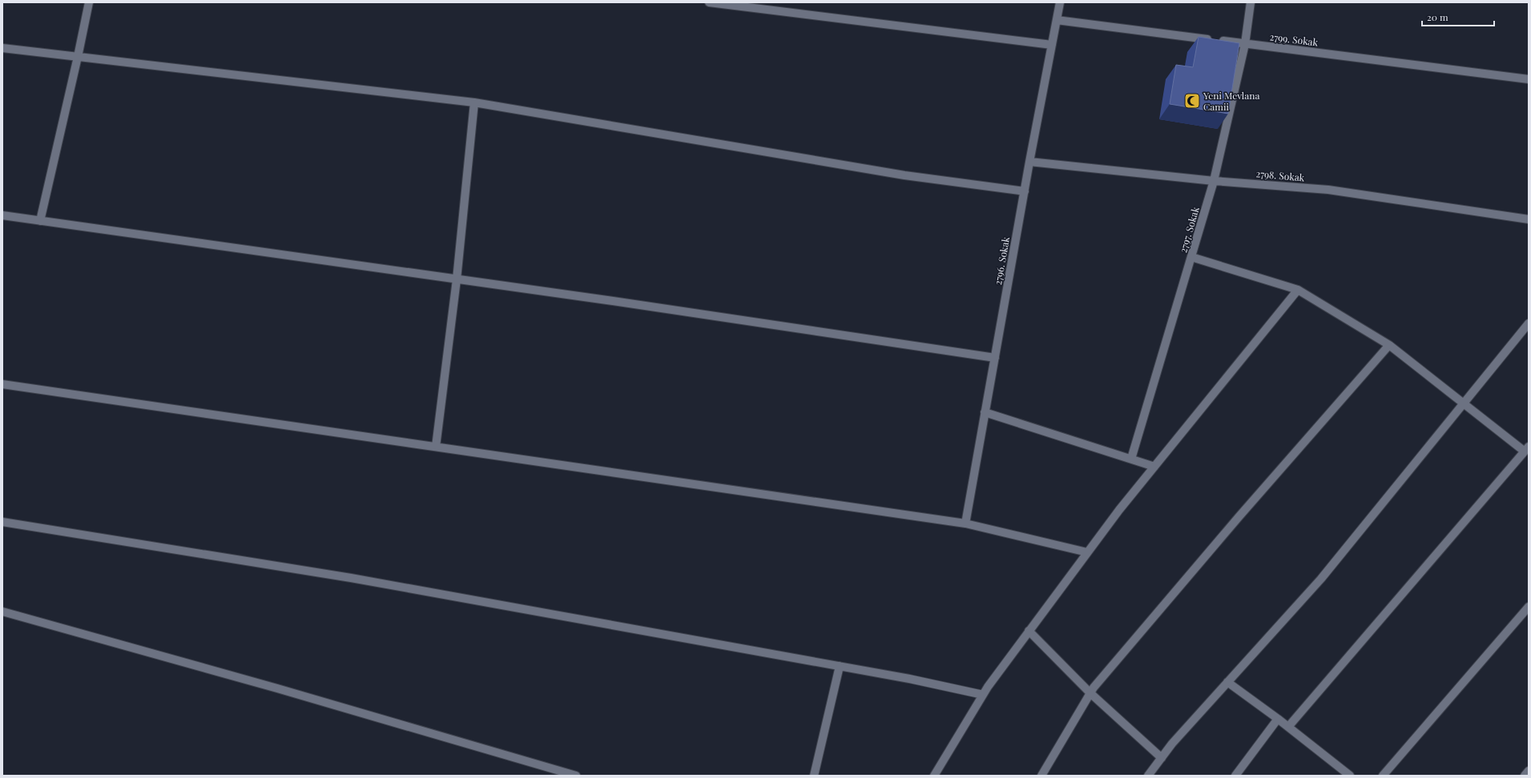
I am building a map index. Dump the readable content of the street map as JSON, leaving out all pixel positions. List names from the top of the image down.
{
  "streets": {
    "street": [
      "2799. Sokak",
      "2798. Sokak",
      "2797. Sokak",
      "2796. Sokak"
    ]
  },
  "crossings": [
    ["2799. Sokak", "2797. Sokak"],
    ["2799. Sokak", "2796. Sokak"],
    ["2798. Sokak", "2797. Sokak"],
    ["2798. Sokak", "2796. Sokak"]
  ],
  "places": {
    "mosque": ["Yeni Mevlana Camii"]
  },
  "scale_bar": "20 m"
}
